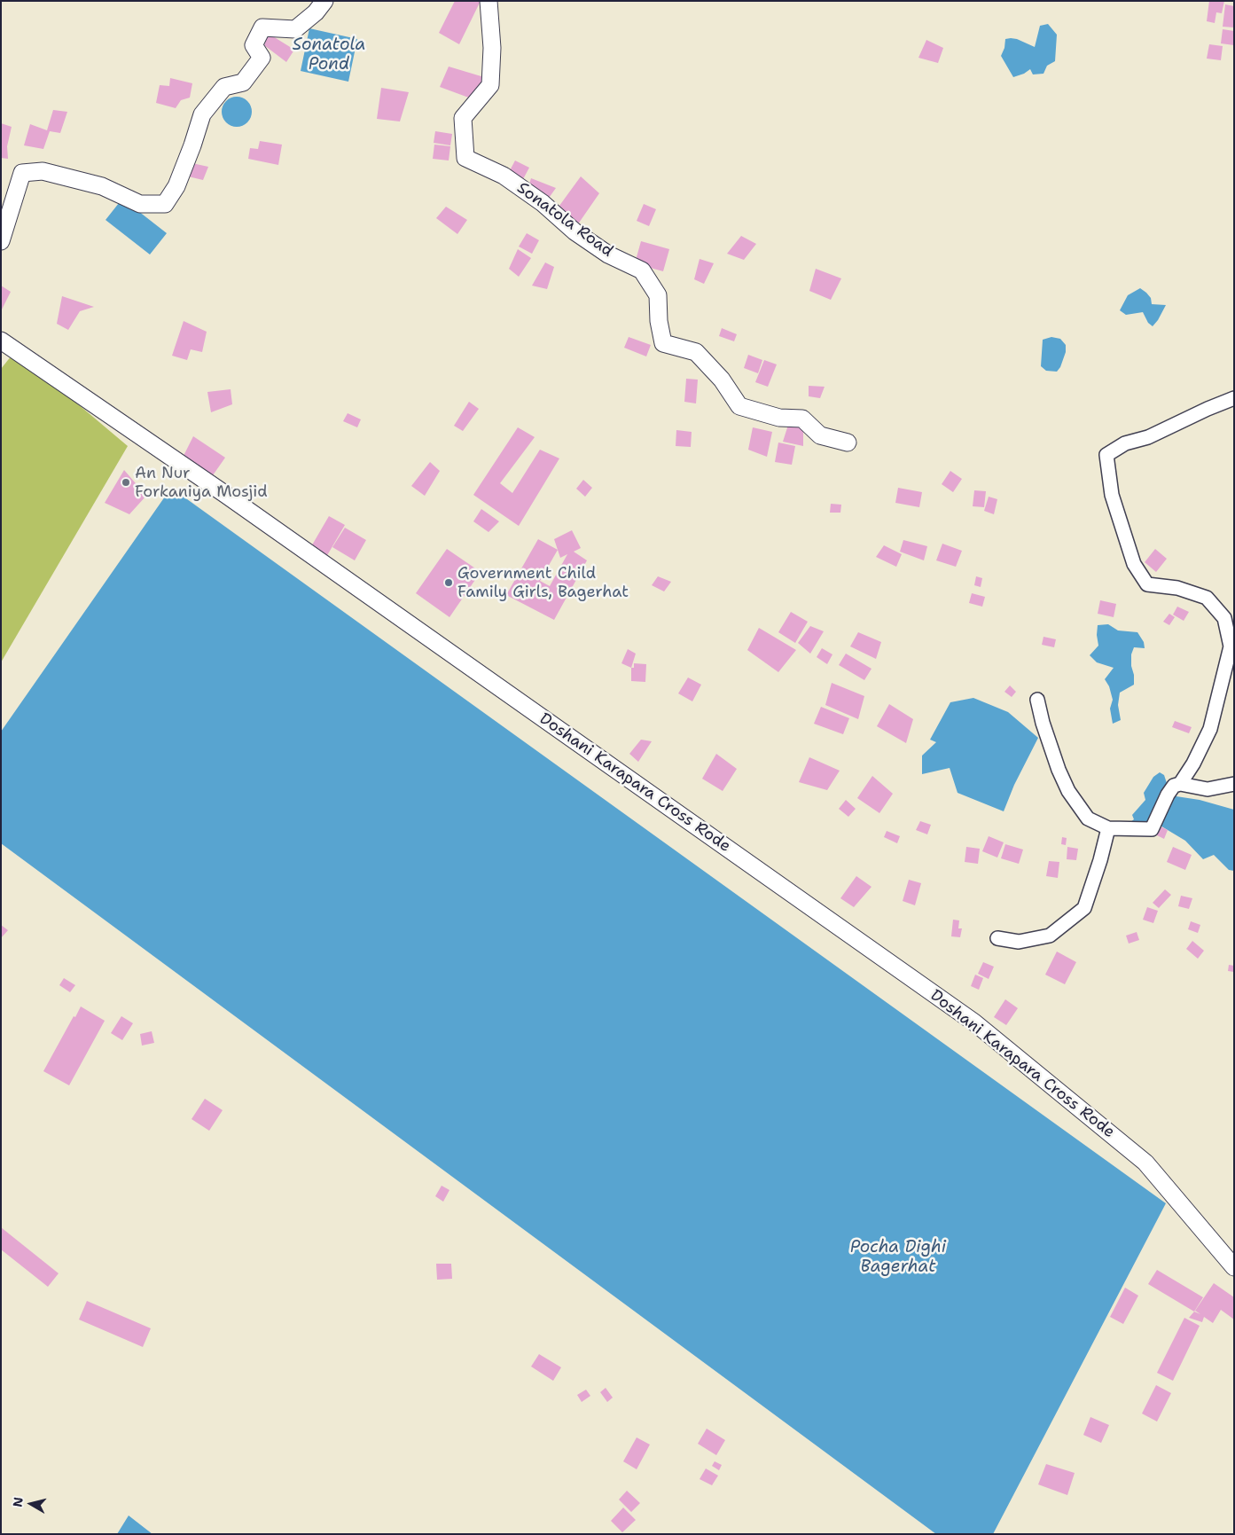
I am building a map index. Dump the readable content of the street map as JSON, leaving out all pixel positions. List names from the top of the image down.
{
  "streets": {
    "street": ["Sonatola Road", "Doshani Karapara Cross Rode"]
  },
  "water": ["Sonatola Pond", "Pocha Dighi Bagerhat"],
  "places": ["An Nur Forkaniya Mosjid", "Government Child Family Girls, Bagerhat"],
  "north": "left"
}
